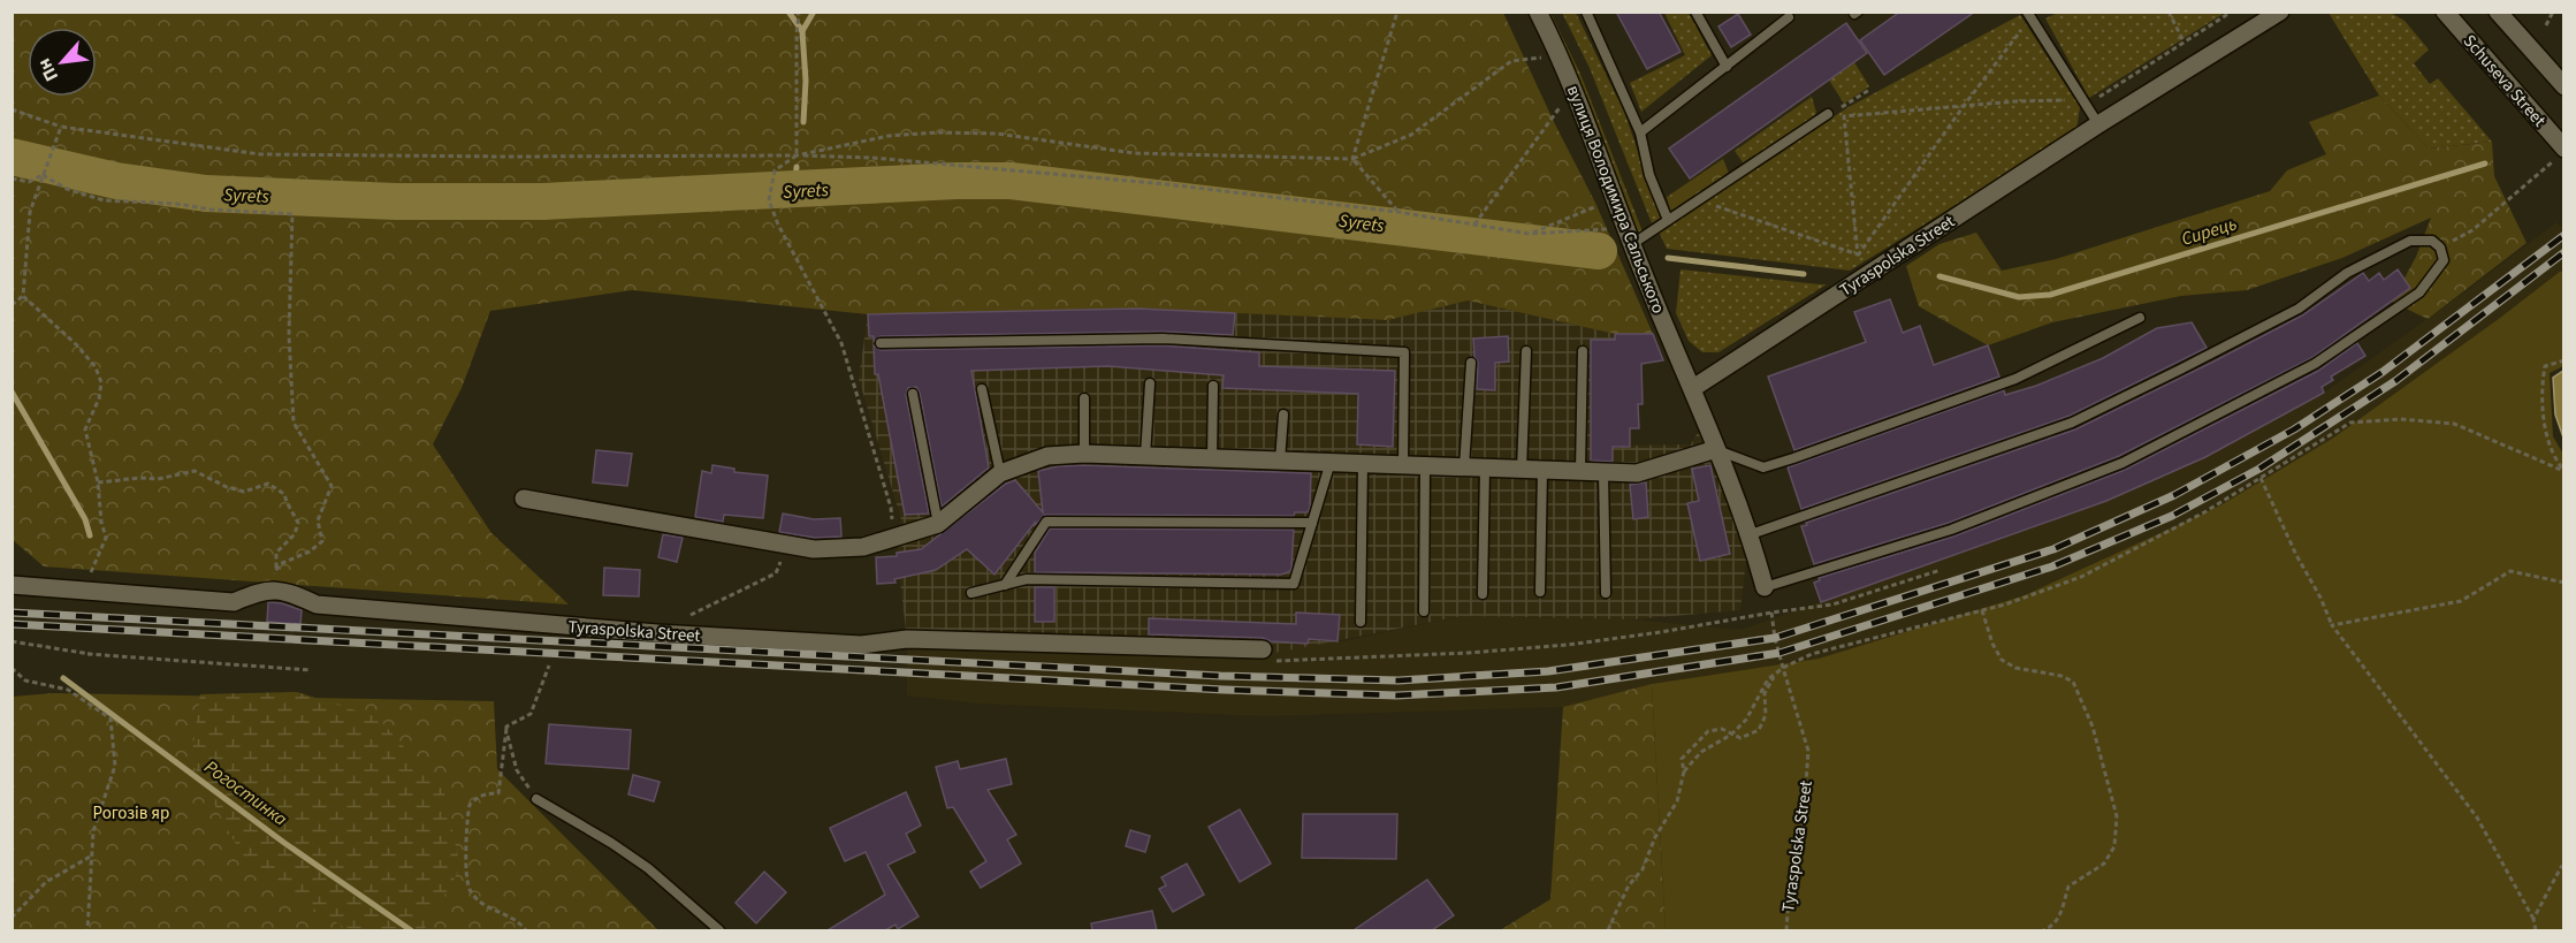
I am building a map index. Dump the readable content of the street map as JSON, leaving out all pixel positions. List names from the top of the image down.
{
  "streets": {
    "street": ["Schuseva Street", "вулиця Володимира Сальського", "Tyraspolska Street"]
  },
  "crossings": [
    ["вулиця Володимира Сальського", "Tyraspolska Street"]
  ],
  "water": ["Syrets", "Сирець", "Рогостинка"],
  "parks": ["Рогозів яр"],
  "north": "bottom left"
}
